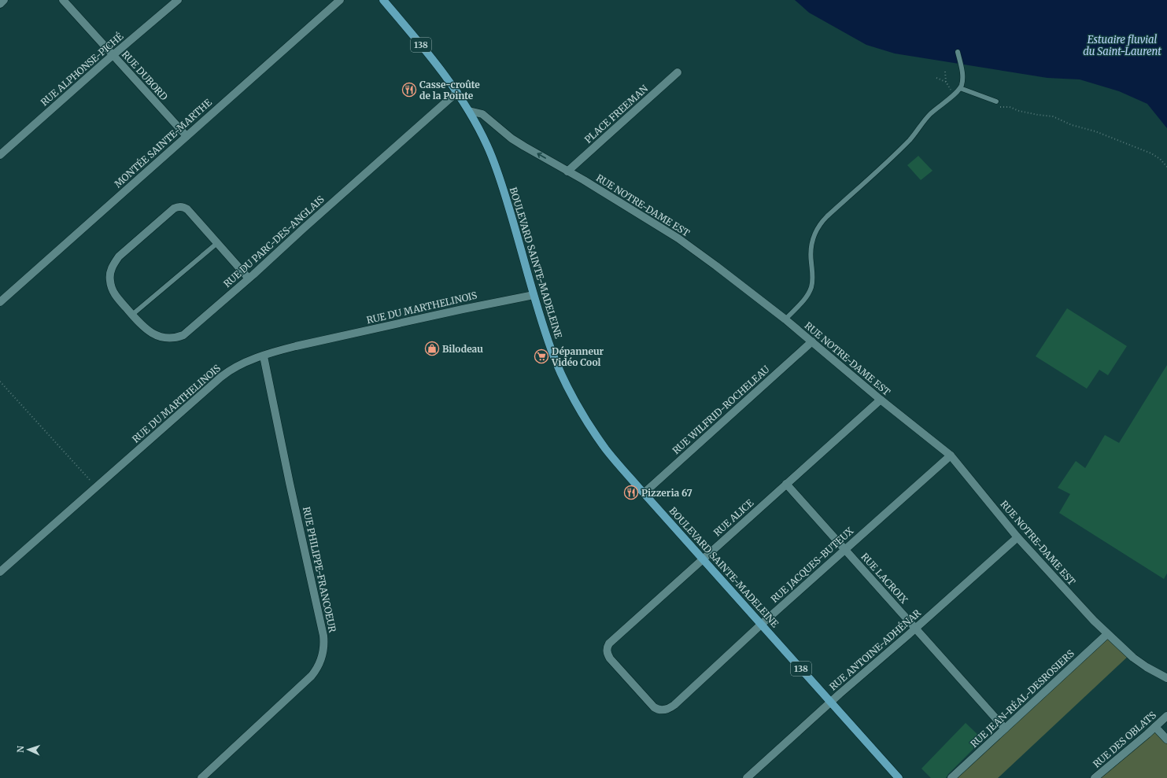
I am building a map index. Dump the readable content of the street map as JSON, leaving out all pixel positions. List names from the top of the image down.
{
  "streets": {
    "main road": ["138", "BOULEVARD SAINTE-MADELEINE"],
    "street": [
      "RUE ALPHONSE-PICHÉ",
      "RUE DUBORD",
      "PLACE FREEMAN",
      "MONTÉE SAINTE-MARTHE",
      "RUE NOTRE-DAME EST",
      "RUE DU PARC-DES-ANGLAIS",
      "RUE DU MARTHELINOIS",
      "RUE WILFRID-ROCHELEAU",
      "RUE ALICE",
      "RUE JACQUES-BUTEUX",
      "RUE PHILIPPE-FRANCOEUR",
      "RUE LACROIX",
      "RUE ANTOINE-ADHÉNAR",
      "RUE JEAN-RÉAL-DESROSIERS",
      "RUE DES OBLATS"
    ]
  },
  "crossings": [
    ["138", "RUE DU PARC-DES-ANGLAIS"],
    ["138", "BOULEVARD SAINTE-MADELEINE"],
    ["RUE ALPHONSE-PICHÉ", "RUE DUBORD"],
    ["RUE DUBORD", "MONTÉE SAINTE-MARTHE"],
    ["PLACE FREEMAN", "RUE NOTRE-DAME EST"],
    ["RUE NOTRE-DAME EST", "BOULEVARD SAINTE-MADELEINE"],
    ["RUE NOTRE-DAME EST", "RUE WILFRID-ROCHELEAU"],
    ["RUE NOTRE-DAME EST", "RUE ALICE"],
    ["RUE NOTRE-DAME EST", "RUE JACQUES-BUTEUX"],
    ["RUE NOTRE-DAME EST", "RUE ANTOINE-ADHÉNAR"],
    ["RUE NOTRE-DAME EST", "RUE JEAN-RÉAL-DESROSIERS"],
    ["RUE DU PARC-DES-ANGLAIS", "BOULEVARD SAINTE-MADELEINE"],
    ["BOULEVARD SAINTE-MADELEINE", "RUE DU MARTHELINOIS"],
    ["BOULEVARD SAINTE-MADELEINE", "RUE WILFRID-ROCHELEAU"],
    ["BOULEVARD SAINTE-MADELEINE", "RUE ALICE"],
    ["BOULEVARD SAINTE-MADELEINE", "RUE JACQUES-BUTEUX"],
    ["BOULEVARD SAINTE-MADELEINE", "RUE ANTOINE-ADHÉNAR"],
    ["RUE DU MARTHELINOIS", "RUE PHILIPPE-FRANCOEUR"],
    ["RUE ALICE", "RUE JACQUES-BUTEUX"],
    ["RUE ALICE", "RUE LACROIX"],
    ["RUE JACQUES-BUTEUX", "RUE LACROIX"],
    ["RUE LACROIX", "RUE ANTOINE-ADHÉNAR"],
    ["RUE LACROIX", "RUE JEAN-RÉAL-DESROSIERS"]
  ],
  "water": ["Estuaire fluvial du Saint-Laurent"],
  "places": {
    "restaurant": ["Casse-croûte de la Pointe", "Pizzeria 67"],
    "shop": ["Bilodeau"],
    "supermarket": ["Dépanneur Vidéo Cool"]
  },
  "north": "left"
}
